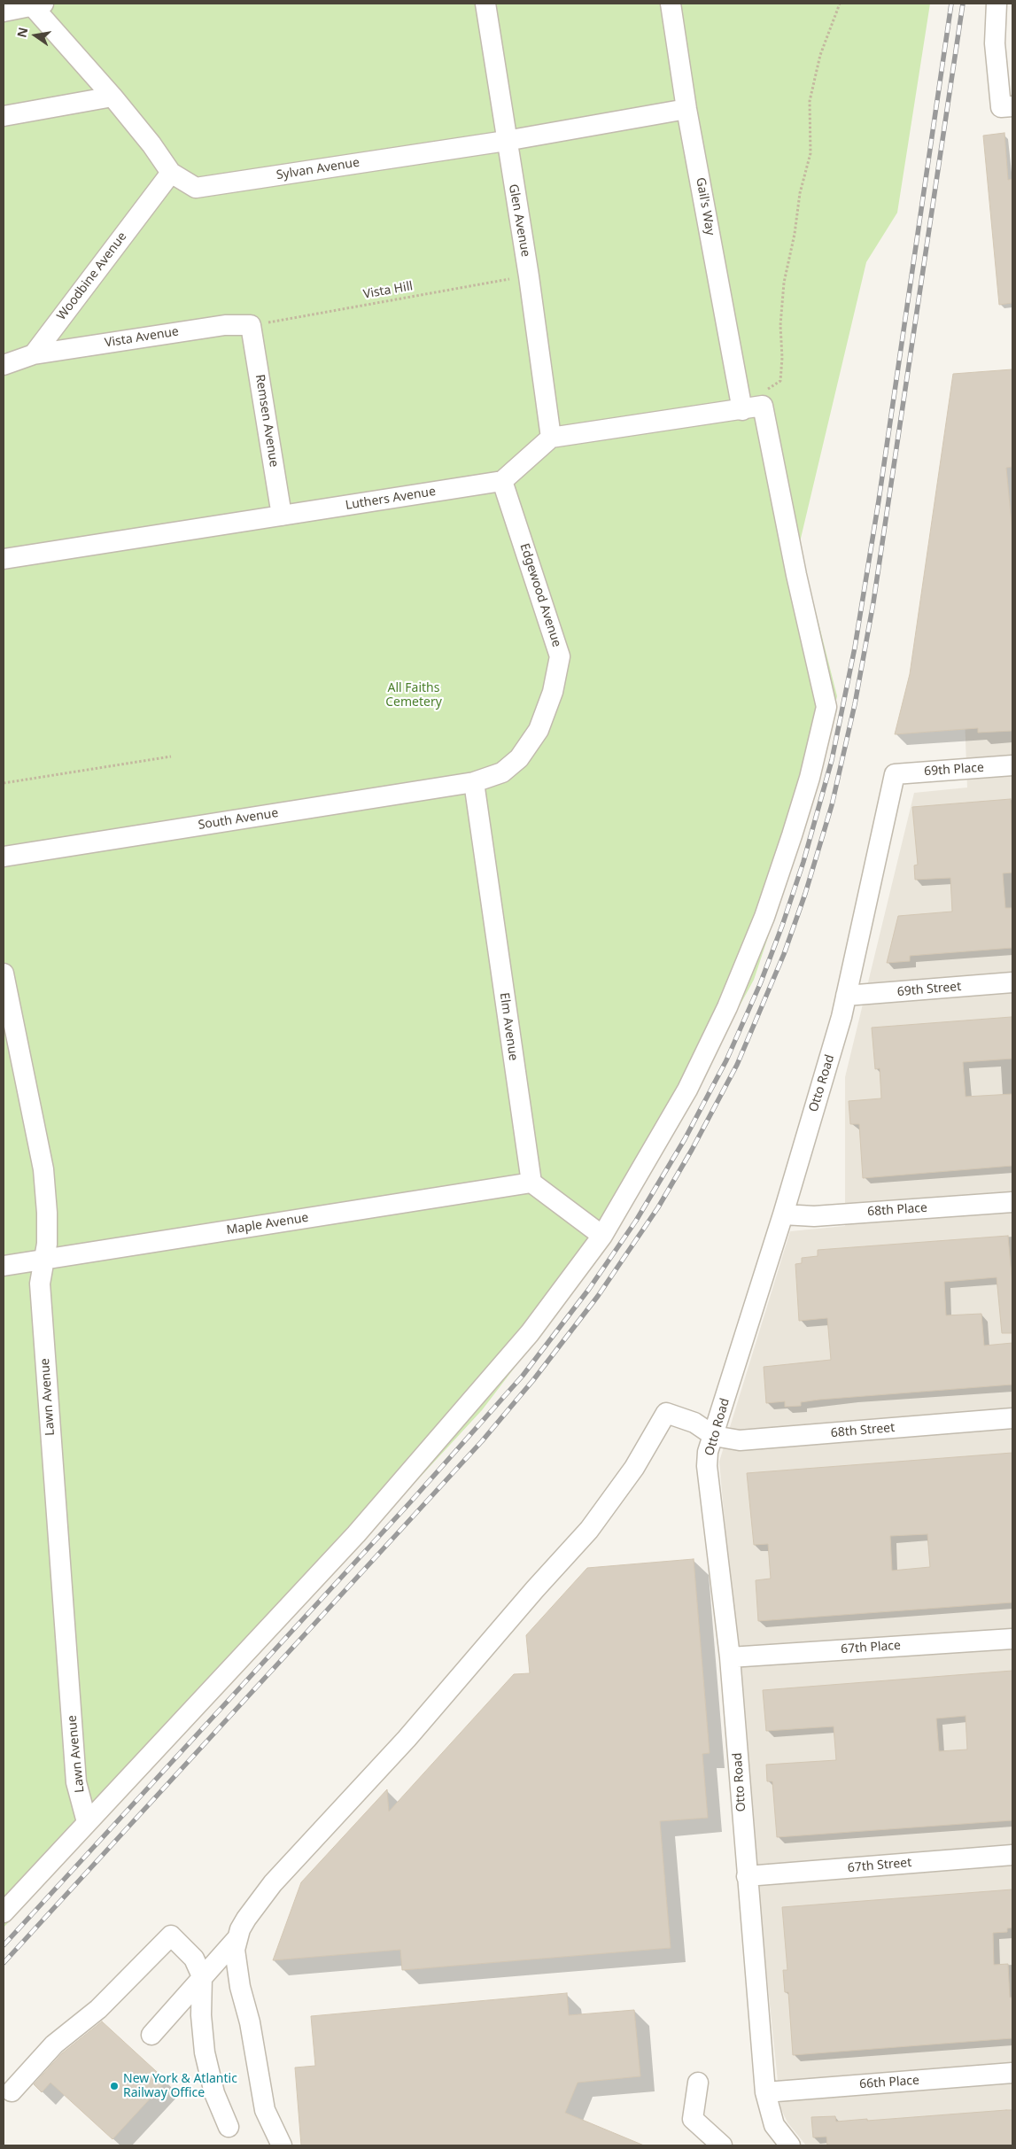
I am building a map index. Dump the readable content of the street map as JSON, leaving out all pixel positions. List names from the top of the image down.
{
  "streets": {
    "street": [
      "Sylvan Avenue",
      "Gail's Way",
      "Glen Avenue",
      "Woodbine Avenue",
      "Vista Avenue",
      "Remsen Avenue",
      "Luthers Avenue",
      "Edgewood Avenue",
      "69th Place",
      "South Avenue",
      "69th Street",
      "Elm Avenue",
      "Otto Road",
      "68th Place",
      "Maple Avenue",
      "Lawn Avenue",
      "68th Street",
      "67th Place",
      "67th Street",
      "66th Place"
    ],
    "path": ["Vista Hill"]
  },
  "crossings": [
    ["Sylvan Avenue", "Gail's Way"],
    ["Sylvan Avenue", "Glen Avenue"],
    ["Sylvan Avenue", "Woodbine Avenue"],
    ["Glen Avenue", "Vista Hill"],
    ["Woodbine Avenue", "Vista Avenue"],
    ["Vista Hill", "Vista Avenue"],
    ["Vista Hill", "Remsen Avenue"],
    ["Vista Avenue", "Remsen Avenue"],
    ["Remsen Avenue", "Luthers Avenue"],
    ["Luthers Avenue", "Edgewood Avenue"],
    ["Edgewood Avenue", "South Avenue"],
    ["Edgewood Avenue", "Elm Avenue"],
    ["69th Place", "Otto Road"],
    ["South Avenue", "Elm Avenue"],
    ["69th Street", "Otto Road"],
    ["Elm Avenue", "Maple Avenue"],
    ["Otto Road", "68th Place"],
    ["Otto Road", "68th Street"],
    ["Otto Road", "67th Place"],
    ["Otto Road", "67th Street"],
    ["Otto Road", "66th Place"],
    ["Maple Avenue", "Lawn Avenue"]
  ],
  "parks": ["All Faiths Cemetery"],
  "places": ["New York & Atlantic Railway Office"],
  "north": "left"
}
